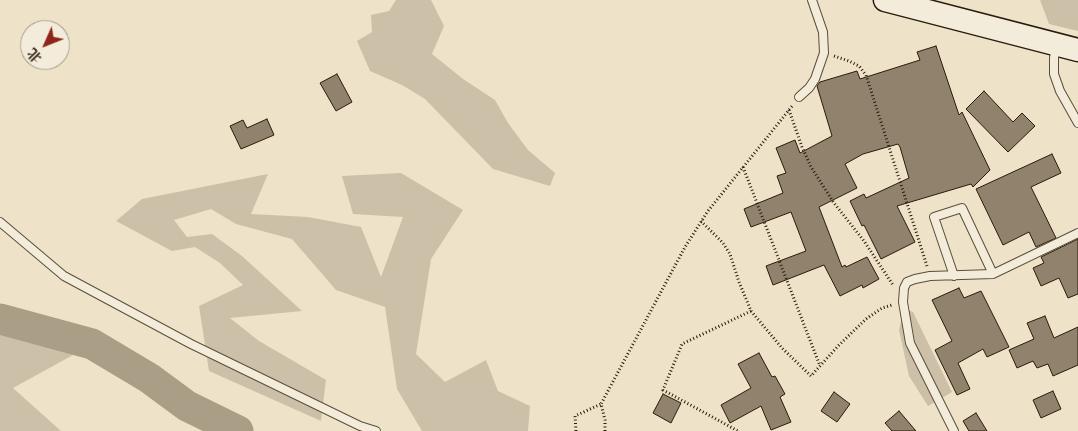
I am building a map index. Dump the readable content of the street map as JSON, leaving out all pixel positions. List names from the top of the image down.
{
  "north": "bottom left"
}
